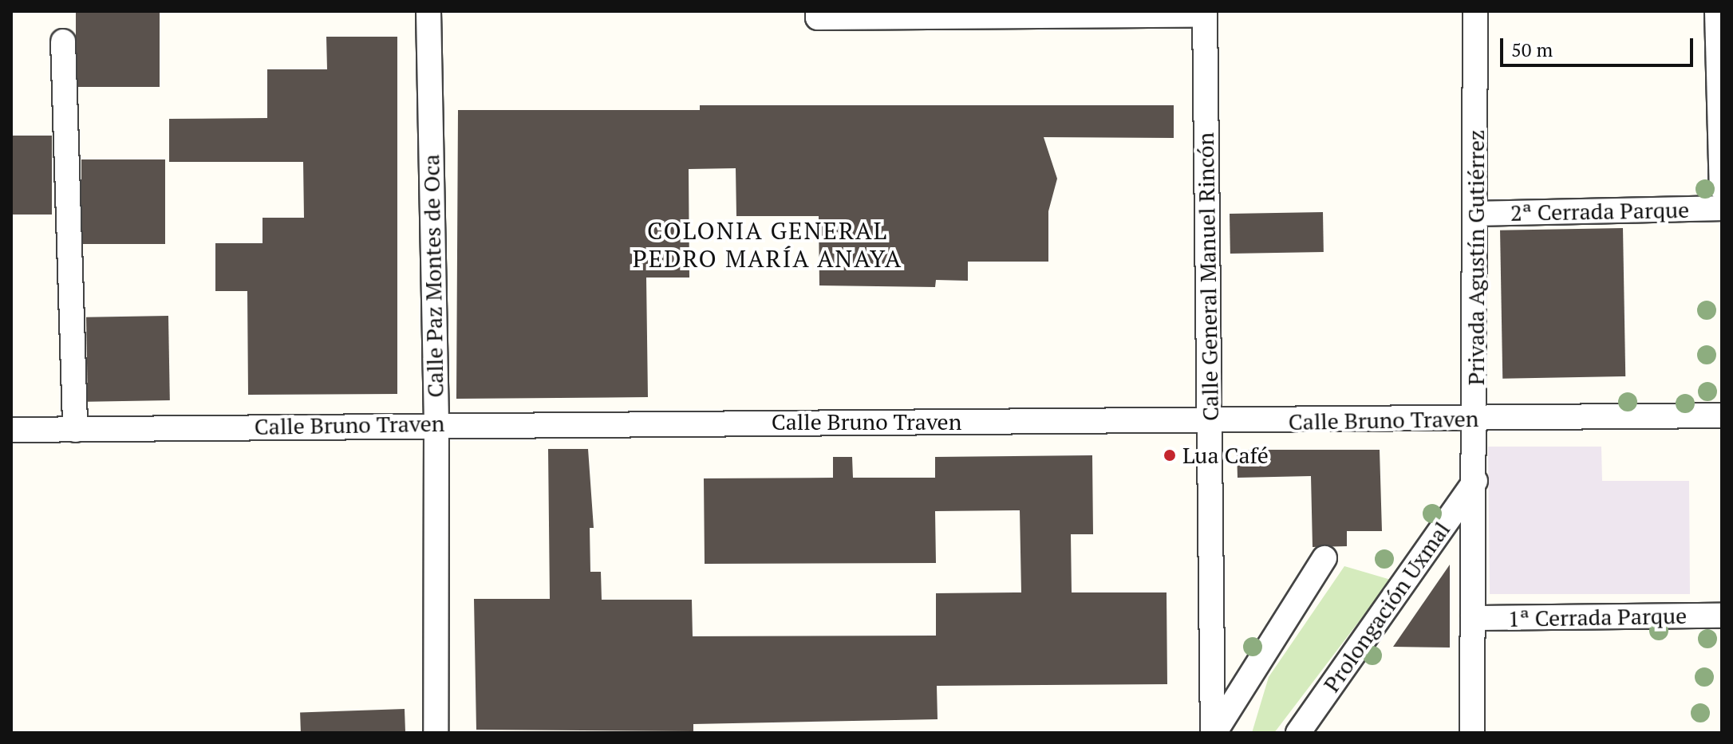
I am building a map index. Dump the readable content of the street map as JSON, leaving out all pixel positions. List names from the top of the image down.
{
  "streets": {
    "street": [
      "2ª Cerrada Parque",
      "Privada Agustín Gutiérrez",
      "Calle Paz Montes de Oca",
      "Calle General Manuel Rincón",
      "Calle Bruno Traven",
      "Prolongación Uxmal",
      "1ª Cerrada Parque"
    ]
  },
  "crossings": [
    ["2ª Cerrada Parque", "Privada Agustín Gutiérrez"],
    ["Privada Agustín Gutiérrez", "Calle Bruno Traven"],
    ["Privada Agustín Gutiérrez", "Prolongación Uxmal"],
    ["Privada Agustín Gutiérrez", "1ª Cerrada Parque"],
    ["Calle Paz Montes de Oca", "Calle Bruno Traven"],
    ["Calle General Manuel Rincón", "Calle Bruno Traven"]
  ],
  "districts": ["COLONIA GENERAL PEDRO MARÍA ANAYA"],
  "places": ["Lua Café"],
  "scale_bar": "50 m"
}
